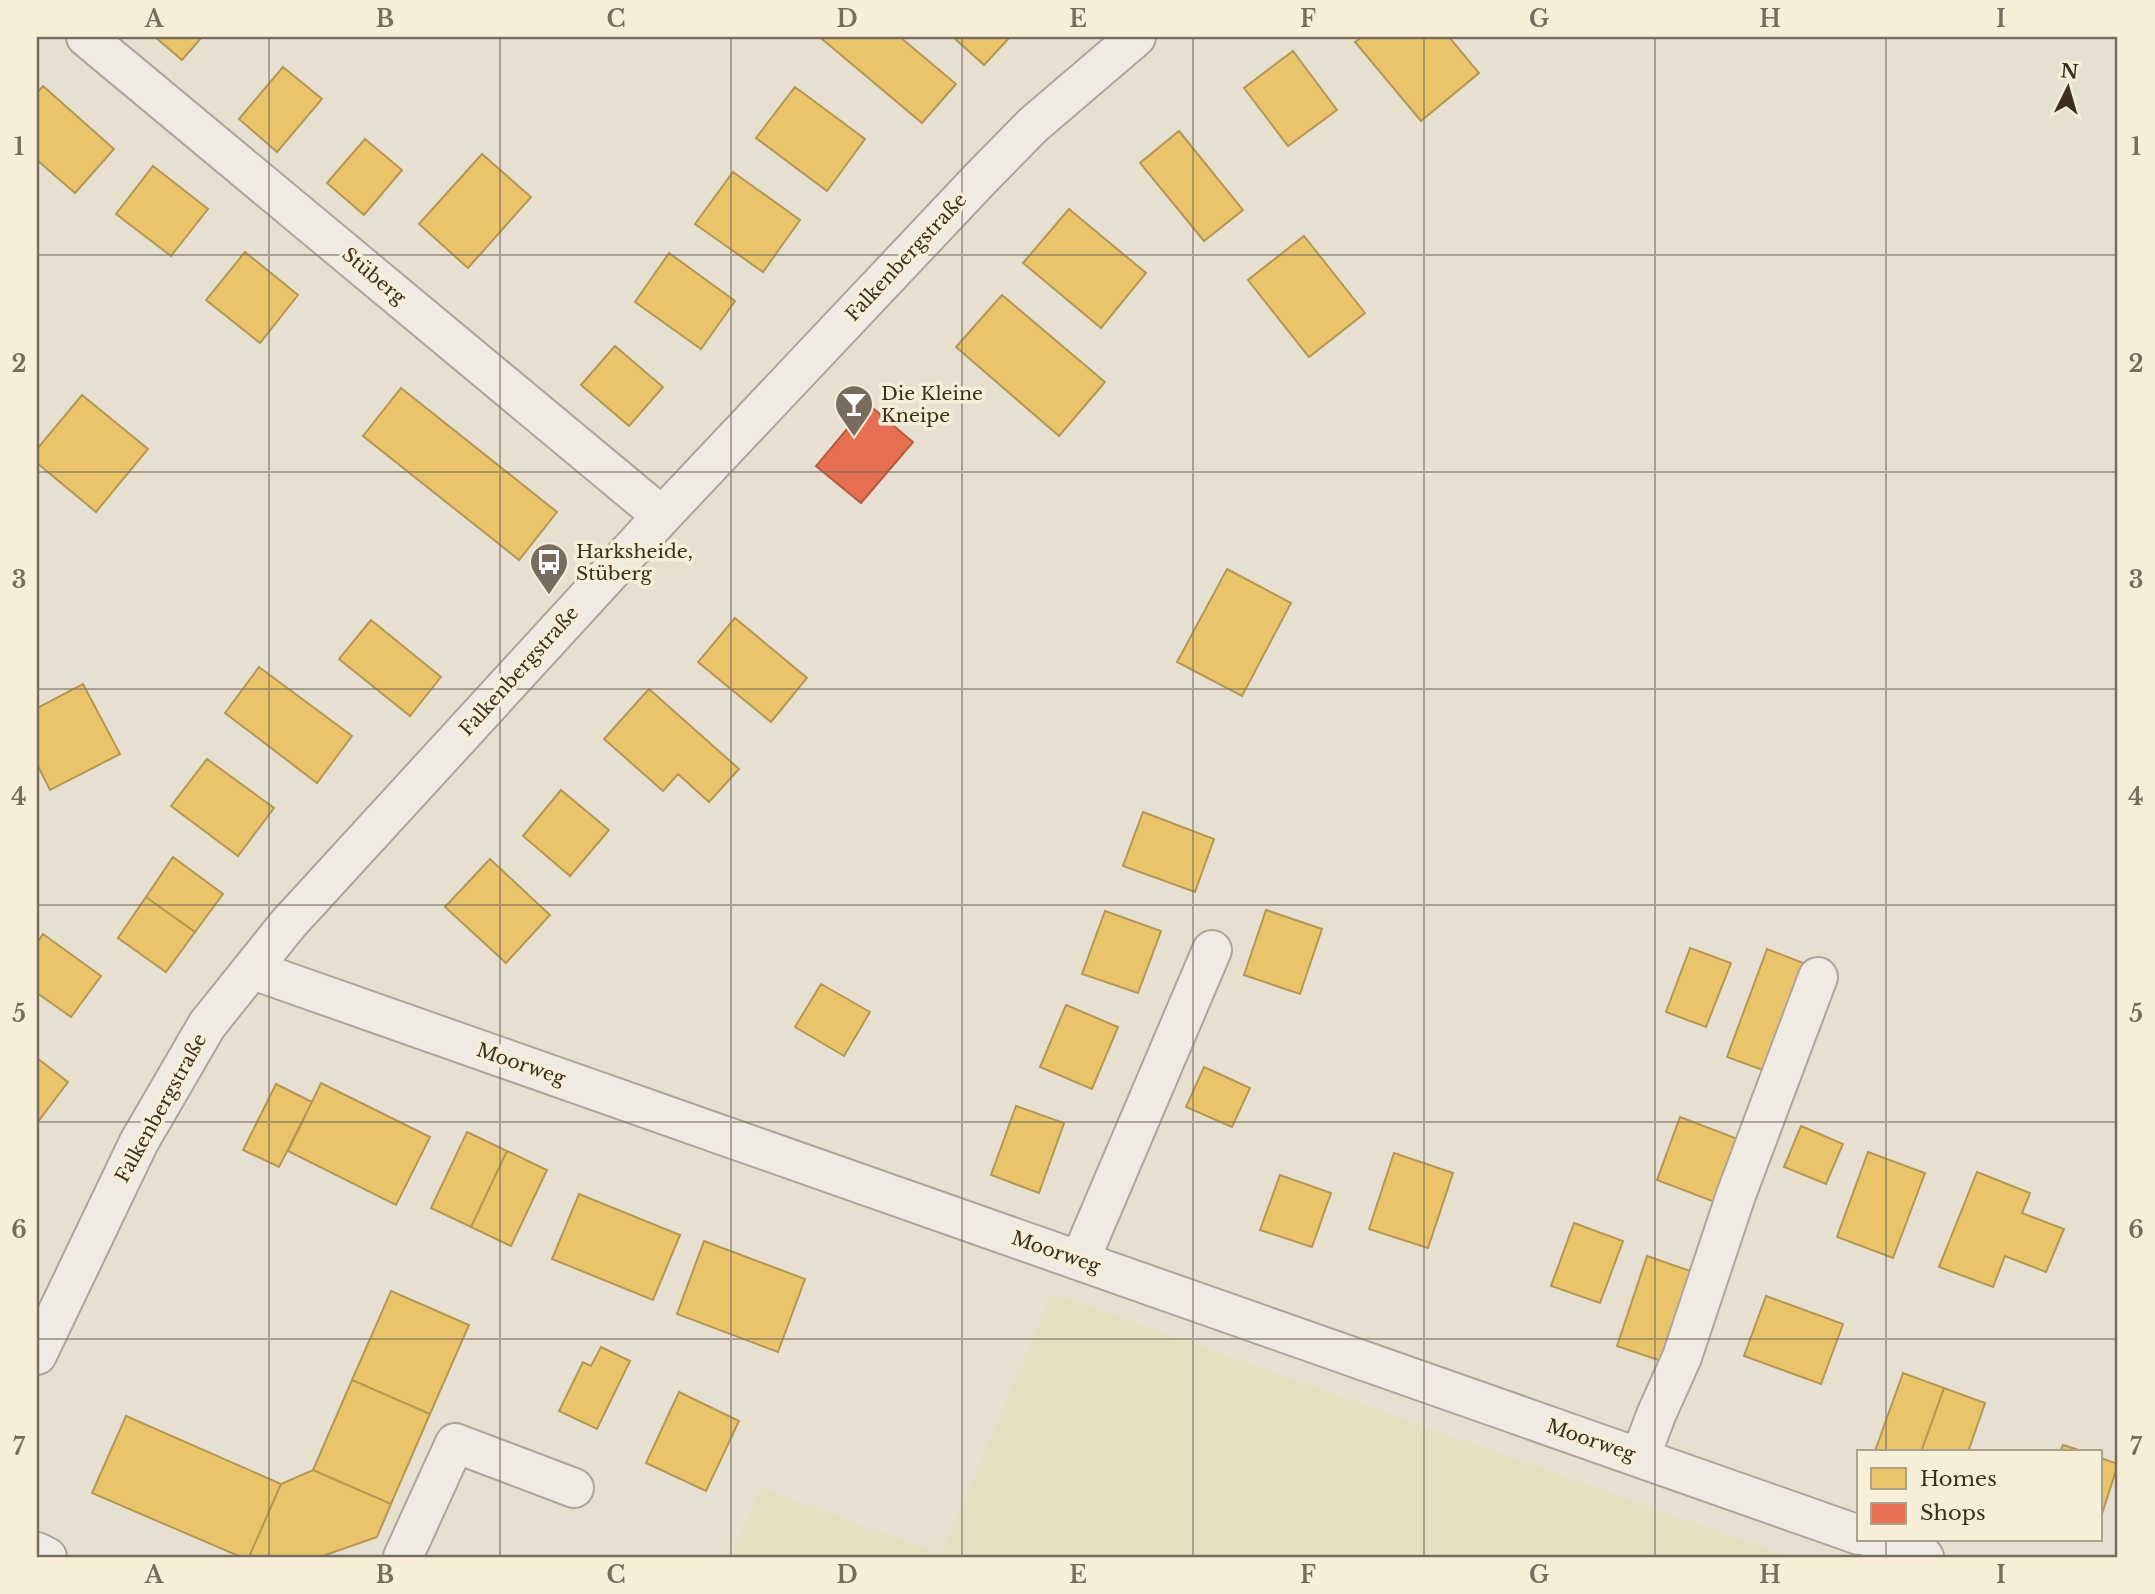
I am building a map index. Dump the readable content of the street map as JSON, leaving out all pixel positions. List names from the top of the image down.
{
  "streets": {
    "street": ["Falkenbergstraße", "Stüberg", "Moorweg"]
  },
  "crossings": [
    ["Falkenbergstraße", "Stüberg"],
    ["Falkenbergstraße", "Moorweg"]
  ],
  "places": {
    "bar": ["Die Kleine Kneipe"],
    "bus stop": ["Harksheide, Stüberg"]
  },
  "legend": ["Homes", "Shops"],
  "north": "top",
  "grid": {
    "columns": [
      "A",
      "B",
      "C",
      "D",
      "E",
      "F",
      "G",
      "H",
      "I"
    ],
    "rows": [
      "1",
      "2",
      "3",
      "4",
      "5",
      "6",
      "7"
    ]
  }
}
